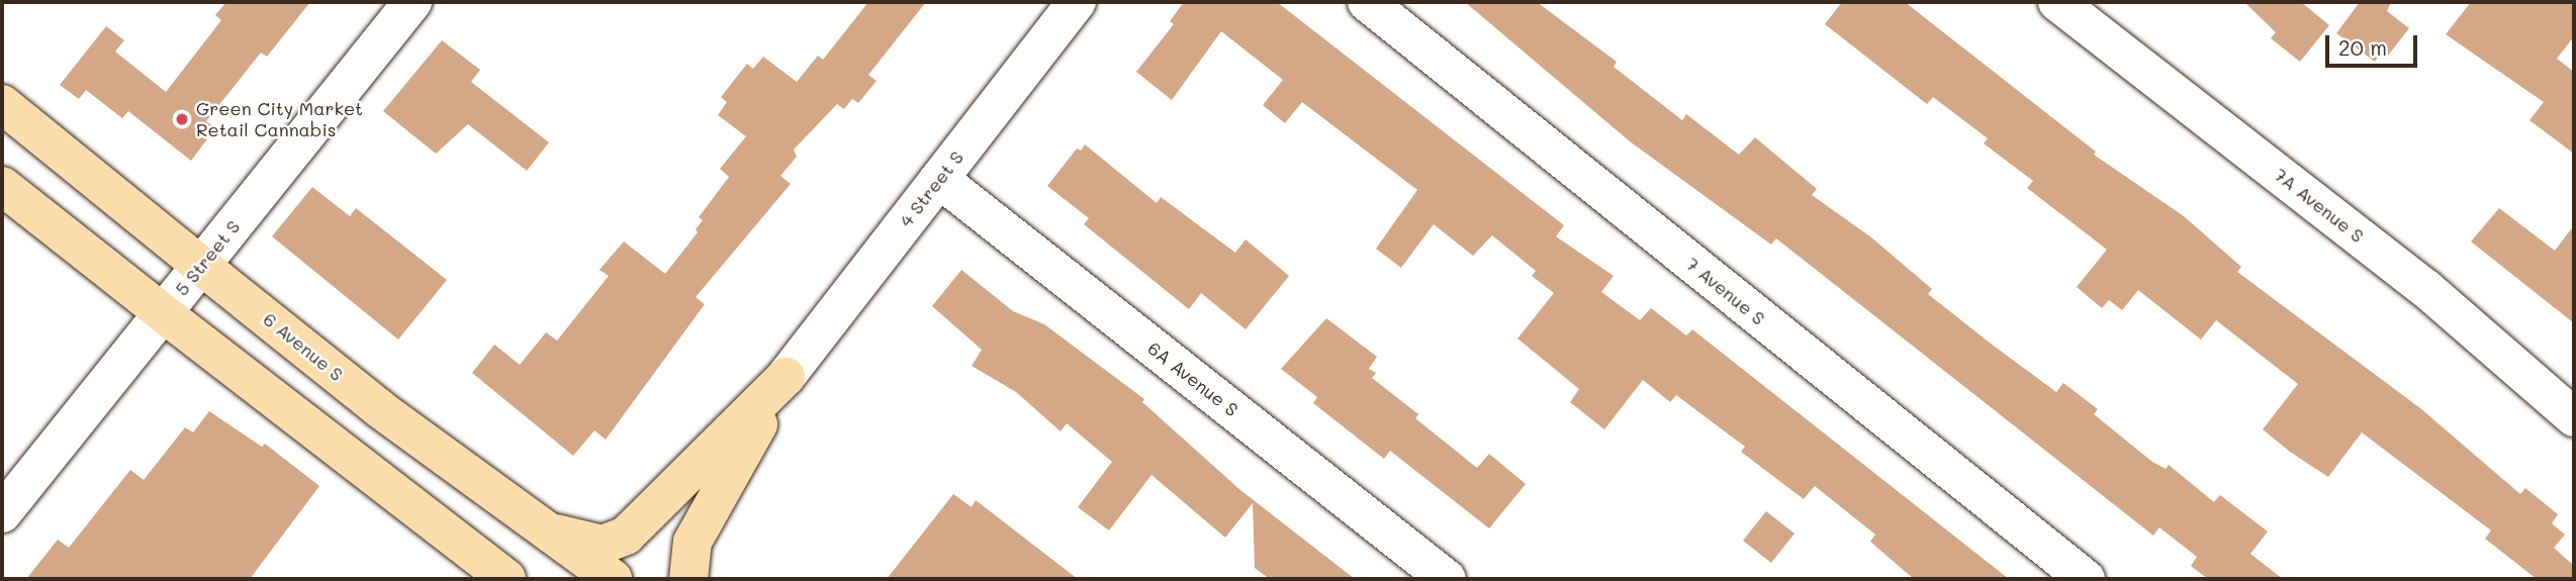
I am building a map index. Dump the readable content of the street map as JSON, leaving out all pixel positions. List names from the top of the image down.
{
  "streets": {
    "main road": ["6 Avenue S"],
    "street": [
      "4 Street S",
      "7A Avenue S",
      "5 Street S",
      "7 Avenue S",
      "6A Avenue S"
    ]
  },
  "crossings": [
    ["4 Street S", "6A Avenue S"],
    ["5 Street S", "6 Avenue S"]
  ],
  "places": ["Green City Market Retail Cannabis"],
  "scale_bar": "20 m"
}
